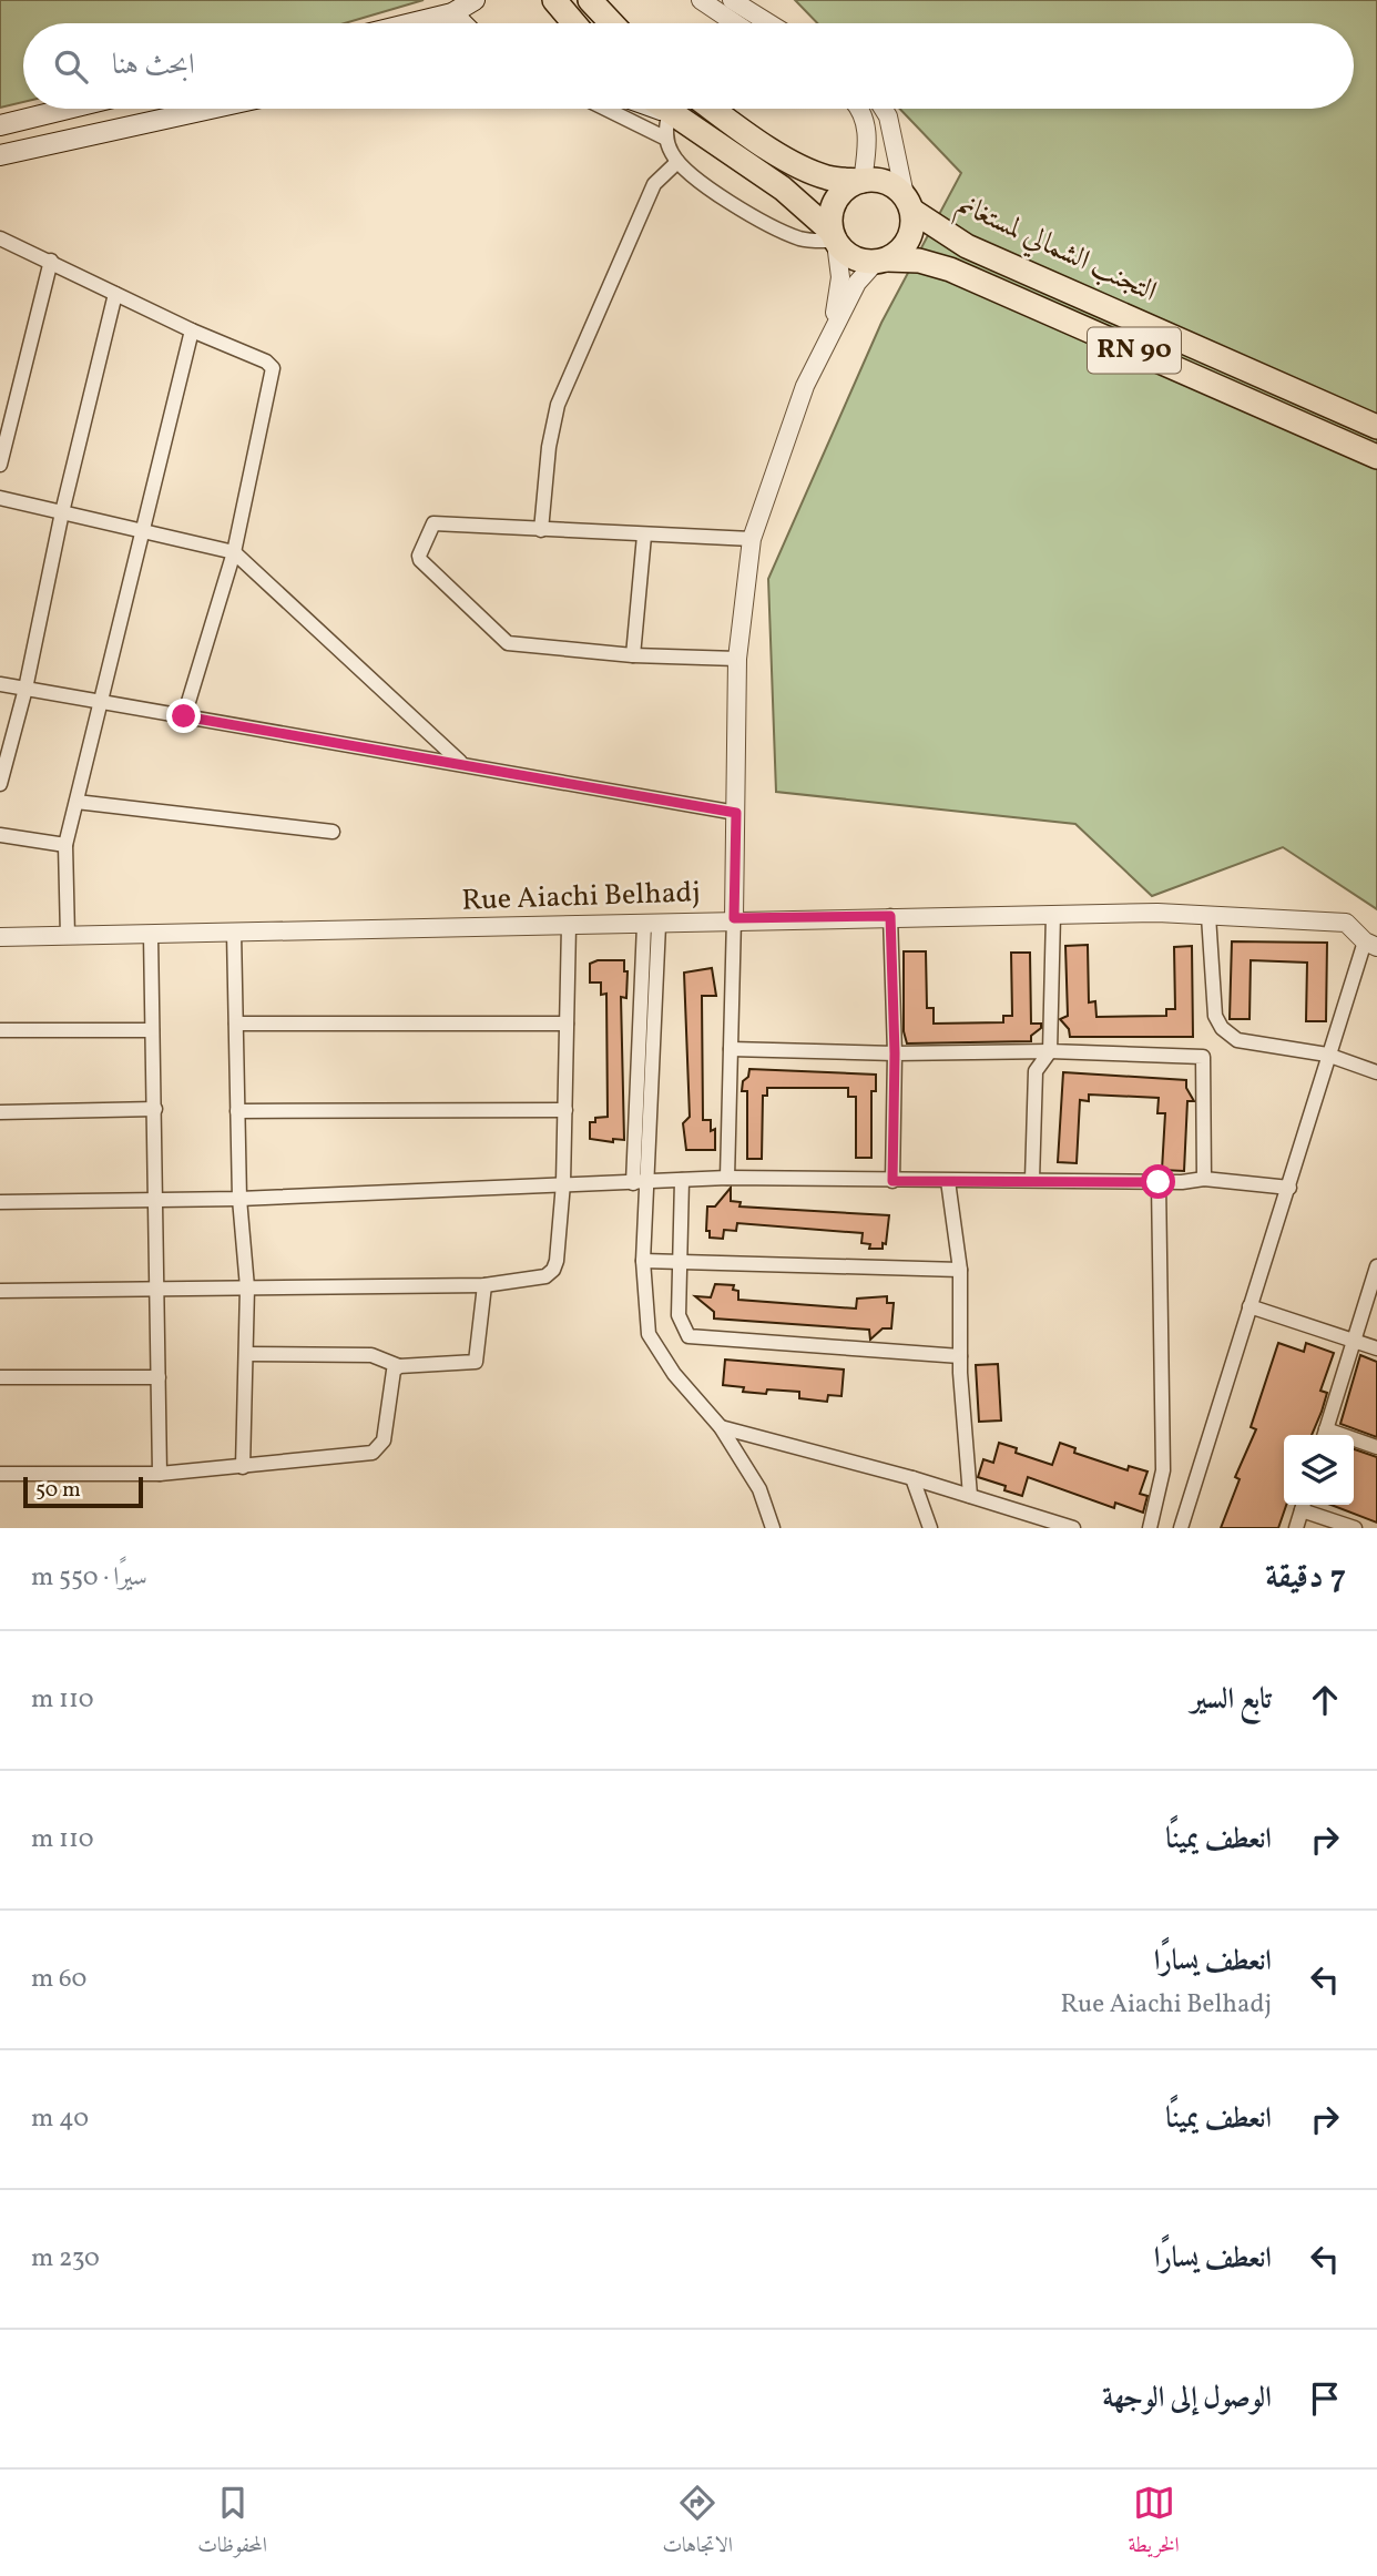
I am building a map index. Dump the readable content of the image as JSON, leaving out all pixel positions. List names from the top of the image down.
{
  "streets": {
    "highway": ["التجنب الشمالي لمستغانم", "RN 90"],
    "street": ["Rue Aiachi Belhadj"]
  },
  "crossings": [
    ["التجنب الشمالي لمستغانم", "RN 90"]
  ],
  "scale_bar": "50 m",
  "page": {
    "search": "ابحث هنا",
    "scale": "50 m",
    "heading": ["7 دقيقة", "سيرًا · 550 m"],
    "list": [
      ["تابع السير", "110 m"],
      ["انعطف يمينًا", "110 m"],
      ["انعطف يسارًا", "Rue Aiachi Belhadj", "60 m"],
      ["انعطف يمينًا", "40 m"],
      ["انعطف يسارًا", "230 m"],
      "الوصول إلى الوجهة"
    ],
    "nav": ["الخريطة", "الاتجاهات", "المحفوظات"]
  }
}
